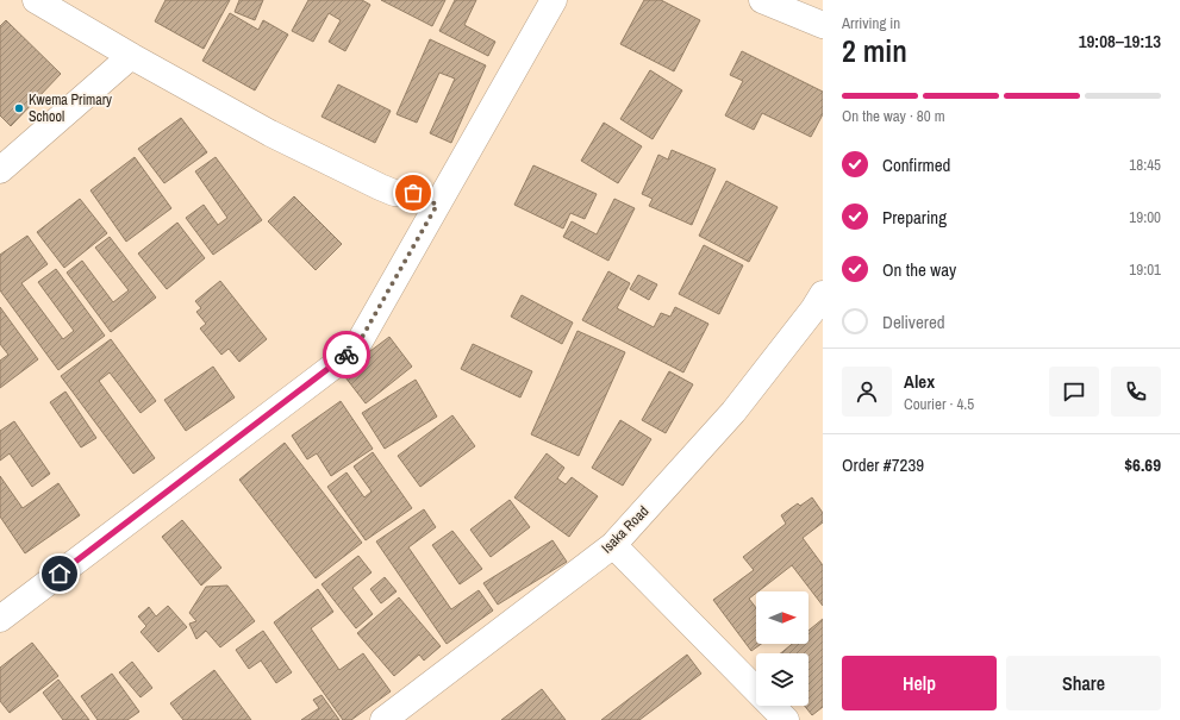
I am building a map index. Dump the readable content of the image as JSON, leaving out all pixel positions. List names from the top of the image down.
{
  "streets": {
    "street": ["Isaka Road"]
  },
  "places": ["Kwema Primary School"],
  "north": "right",
  "page": {
    "heading": ["2 min", "Arriving in", "19:08–19:13"],
    "panel": [
      "Alex",
      "Courier · 4.5",
      "Order #7239",
      "$6.69"
    ],
    "bar": "On the way · 80 m",
    "list": [
      ["Confirmed", "18:45"],
      ["Preparing", "19:00"],
      ["On the way", "19:01"],
      "Delivered"
    ],
    "buttons": ["Help", "Share"]
  }
}
